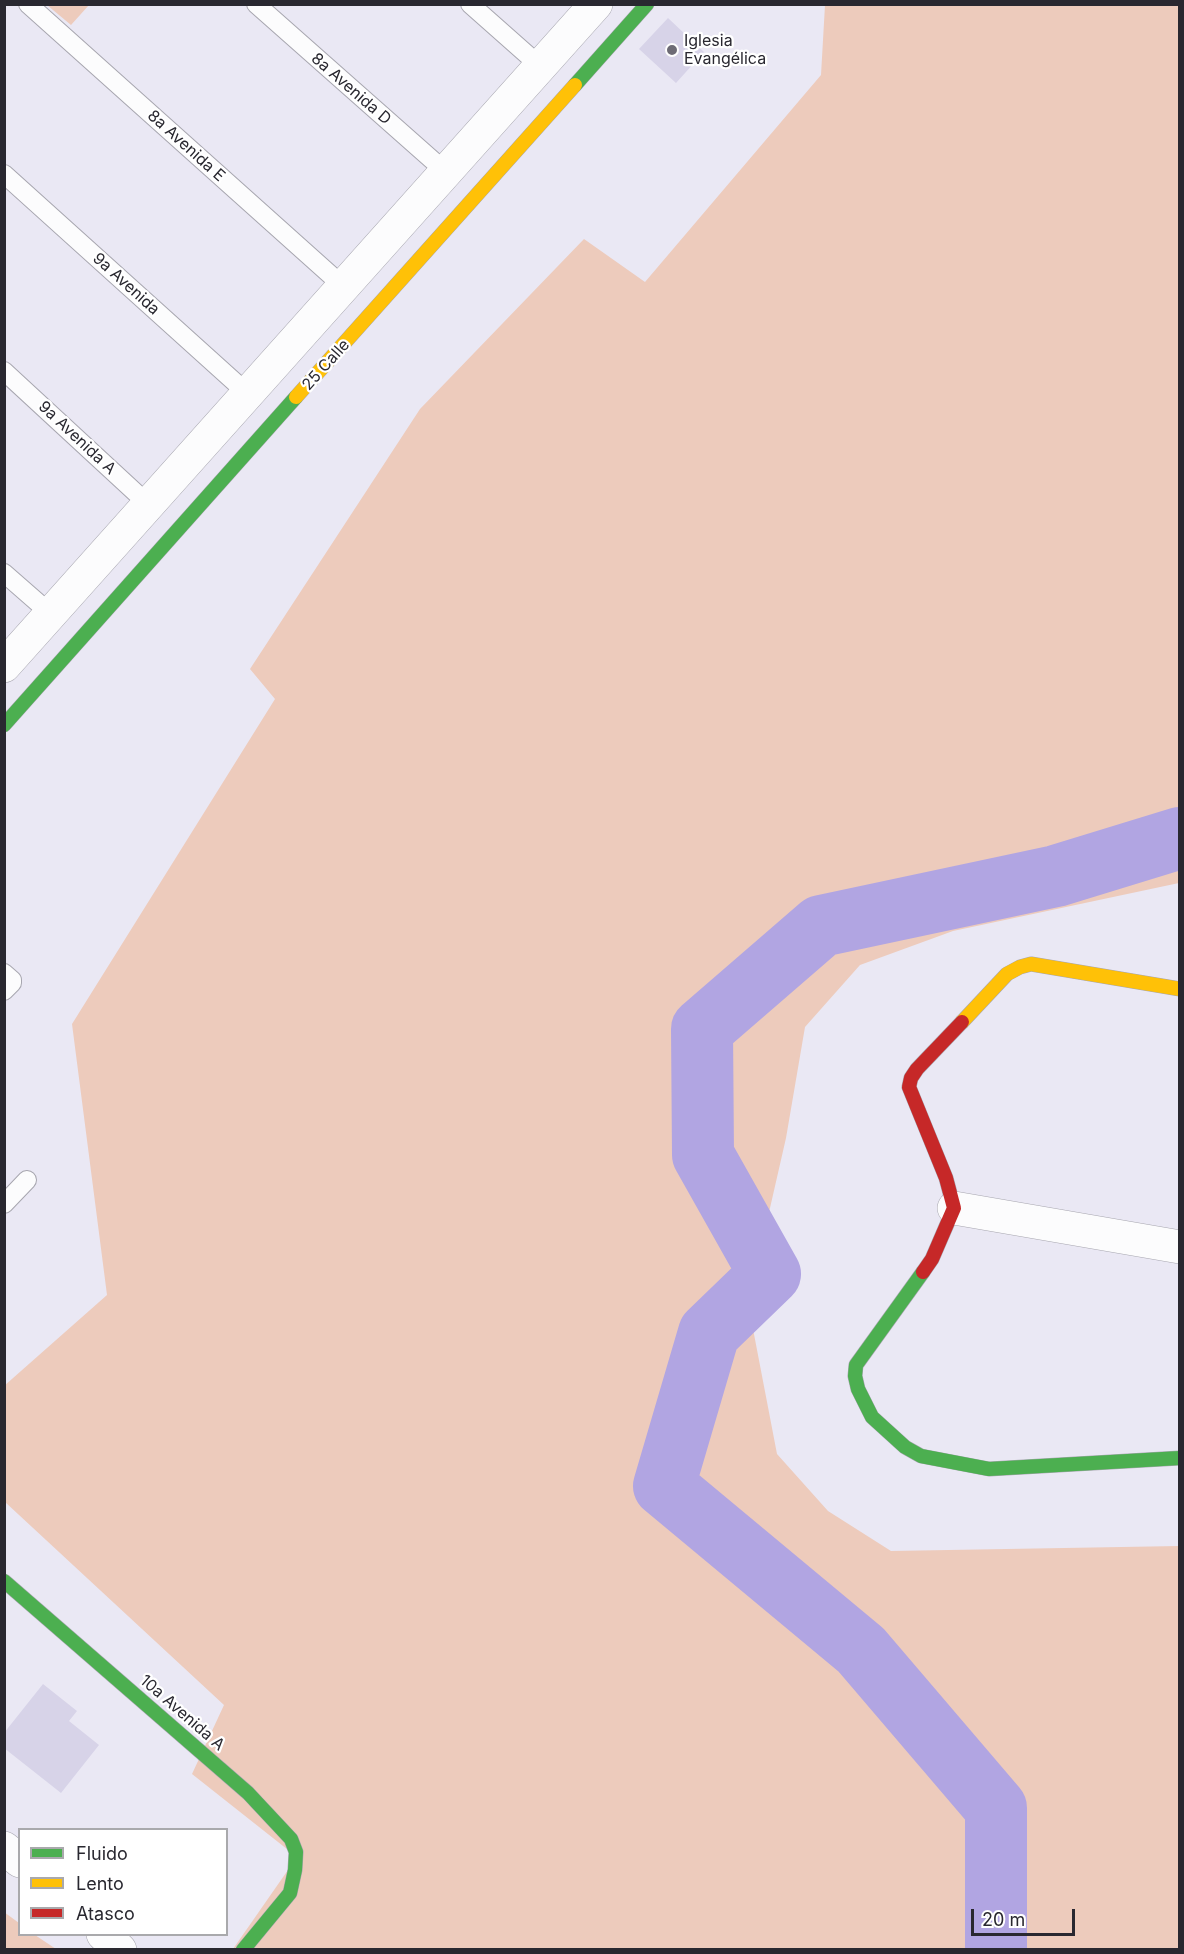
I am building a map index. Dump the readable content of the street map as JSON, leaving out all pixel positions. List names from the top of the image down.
{
  "streets": {
    "street": ["25 Calle", "10a Avenida A"],
    "lane": [
      "8a Avenida D",
      "8a Avenida E",
      "9a Avenida",
      "9a Avenida A"
    ]
  },
  "places": ["Iglesia Evangélica"],
  "legend": ["Fluido", "Lento", "Atasco"],
  "scale_bar": "20 m"
}
